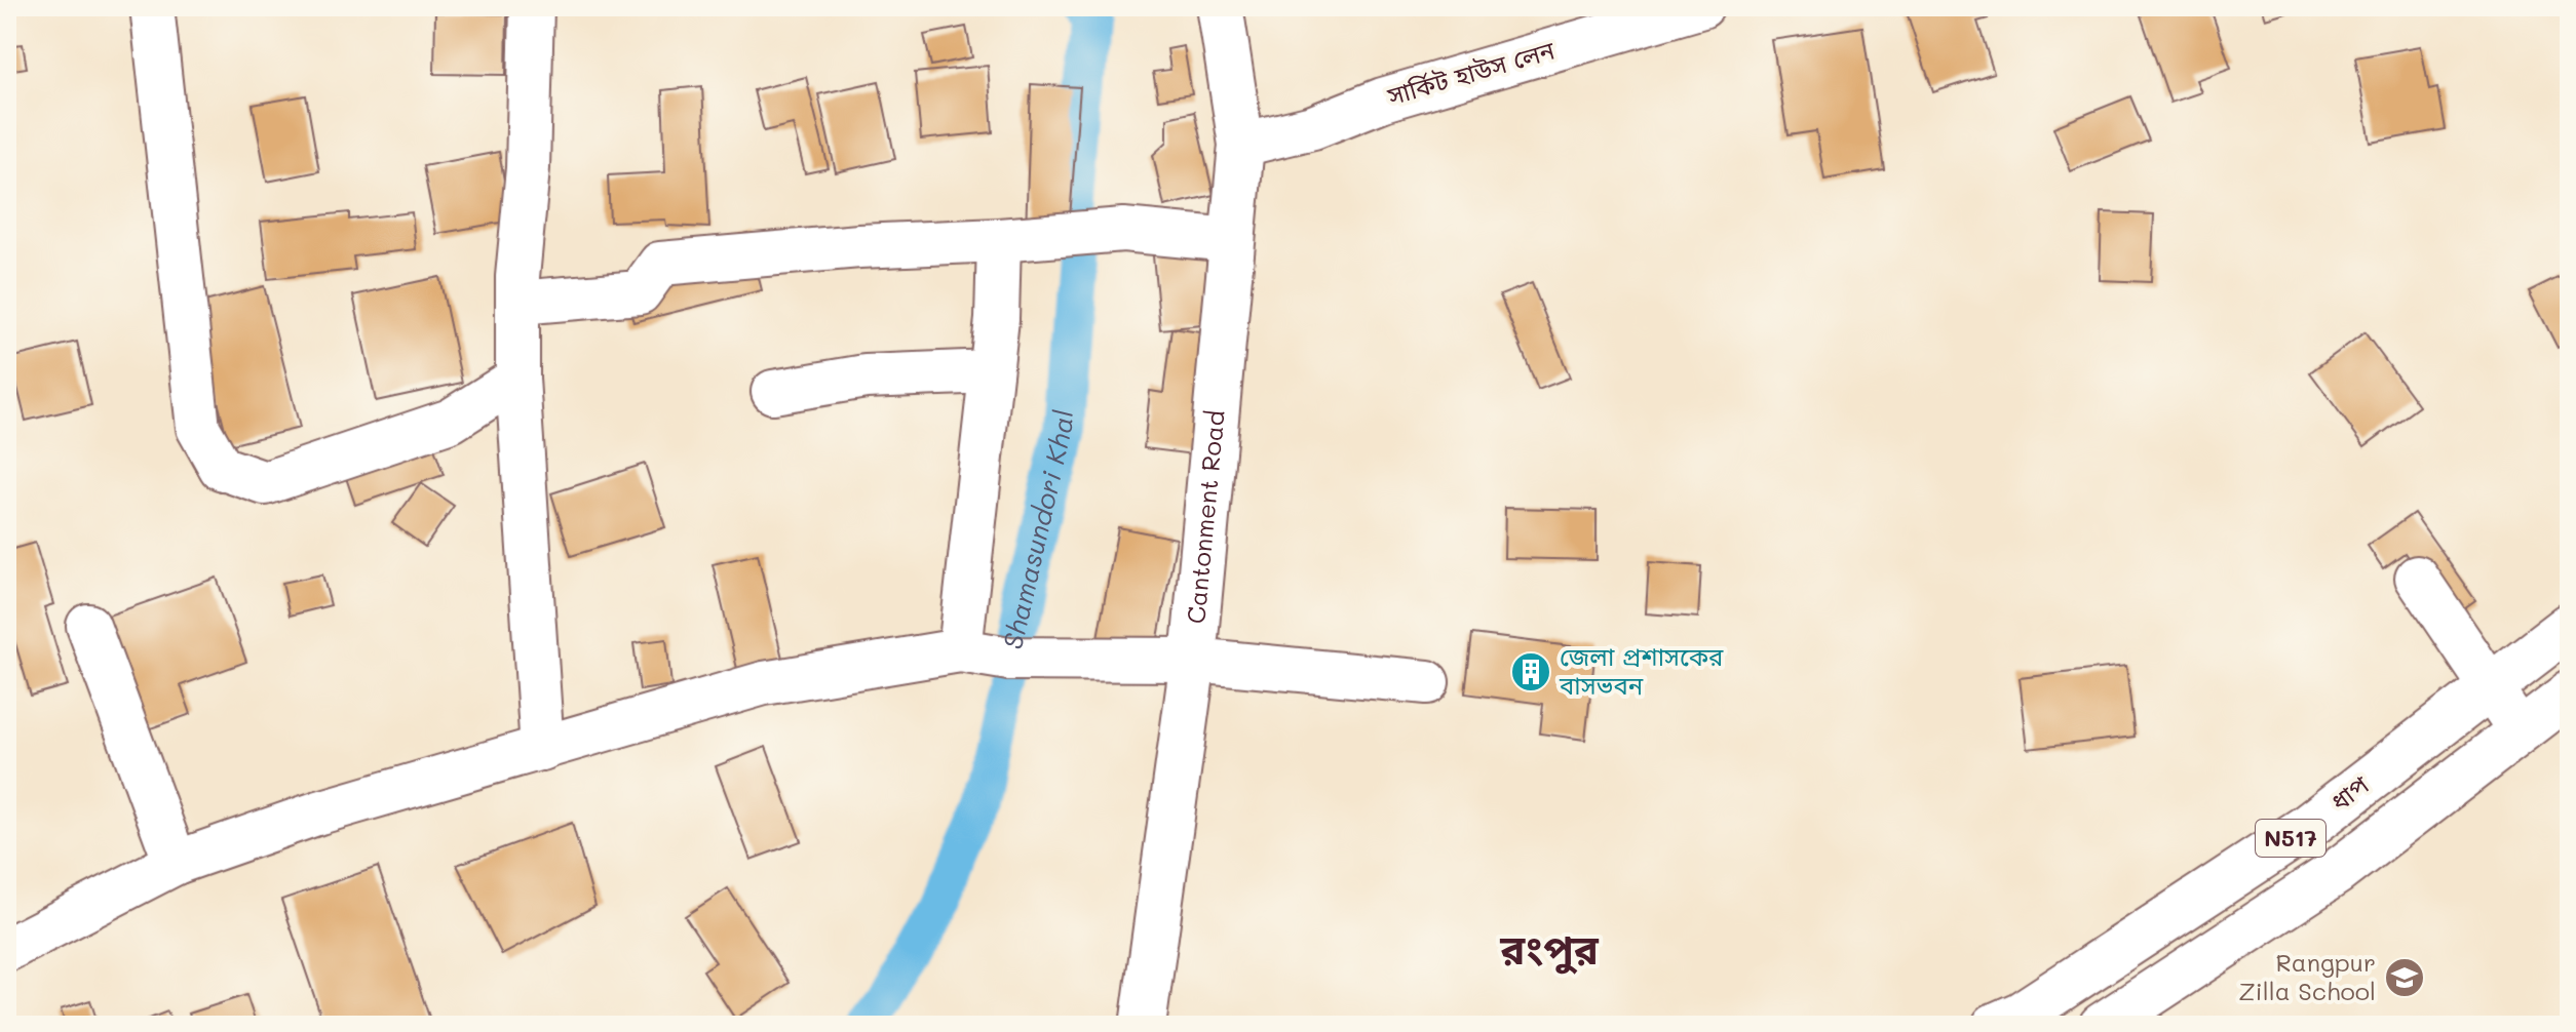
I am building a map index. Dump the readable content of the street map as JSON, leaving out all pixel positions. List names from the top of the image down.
{
  "streets": {
    "main road": ["Cantonment Road", "ধাপ", "N517"],
    "street": ["সার্কিট হাউস লেন"]
  },
  "crossings": [
    ["সার্কিট হাউস লেন", "Cantonment Road"]
  ],
  "districts": ["রংপুর"],
  "water": ["Shamasundori Khal"],
  "places": {
    "building": ["জেলা প্রশাসকের বাসভবন"],
    "school or university": ["Rangpur Zilla School"]
  }
}
